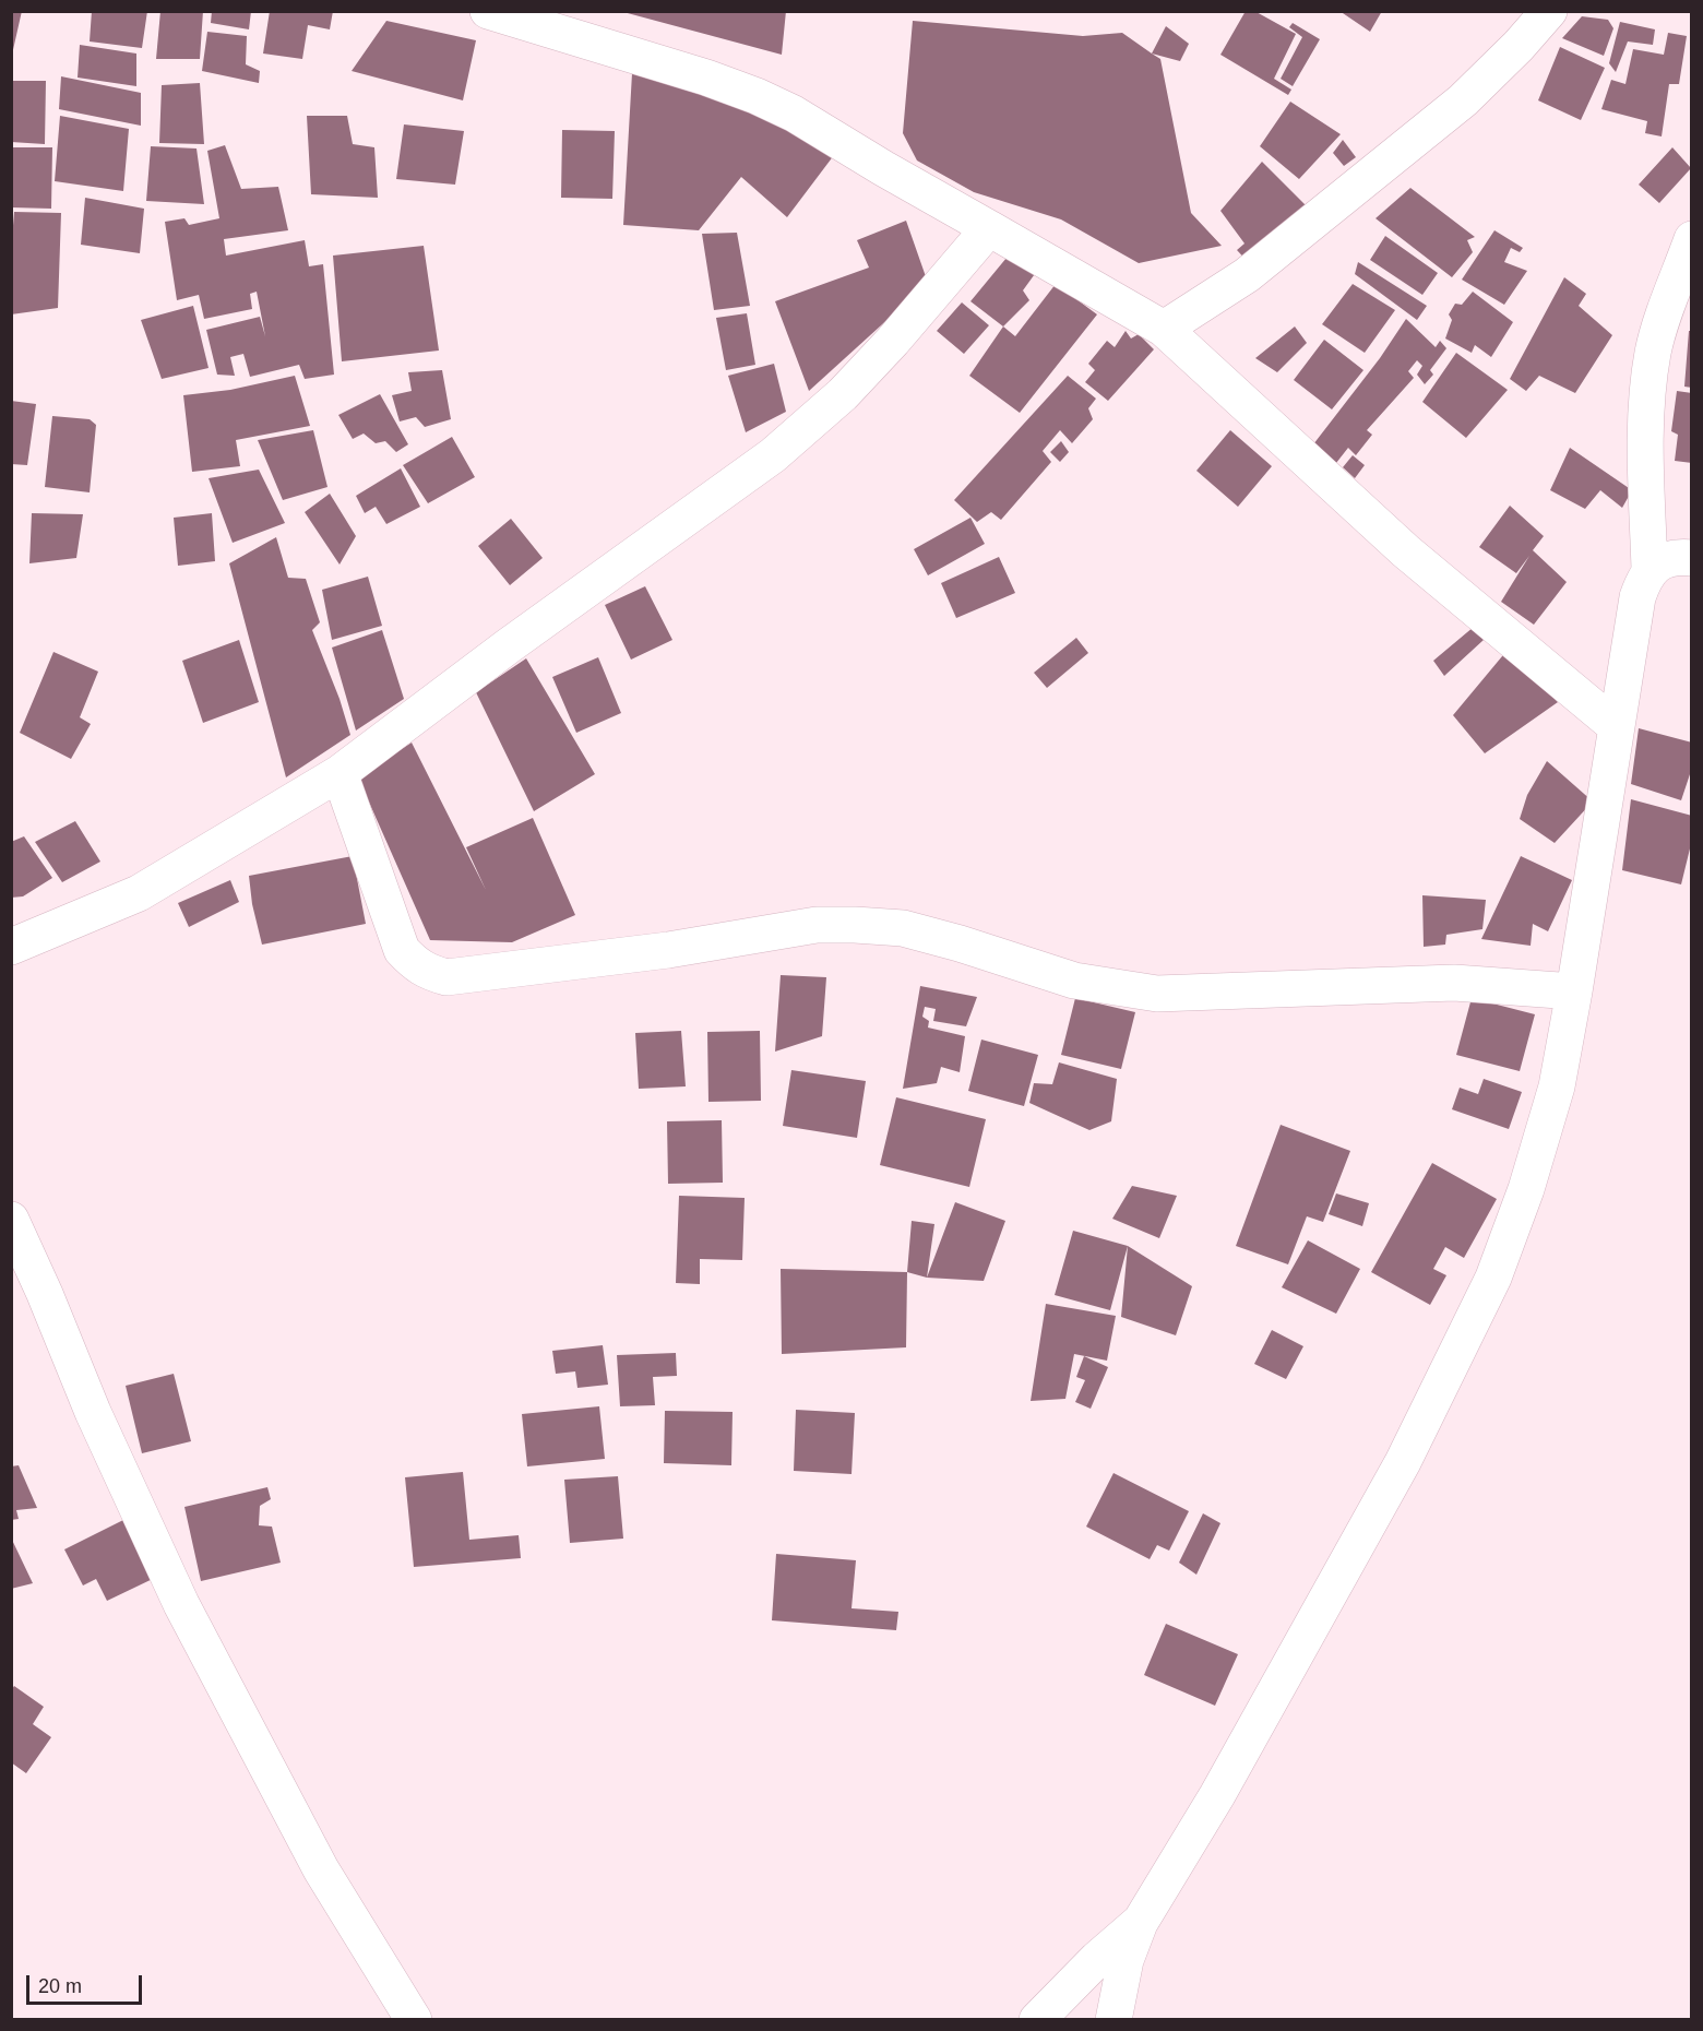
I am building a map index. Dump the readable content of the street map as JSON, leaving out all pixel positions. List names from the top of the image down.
{
  "scale_bar": "20 m"
}
